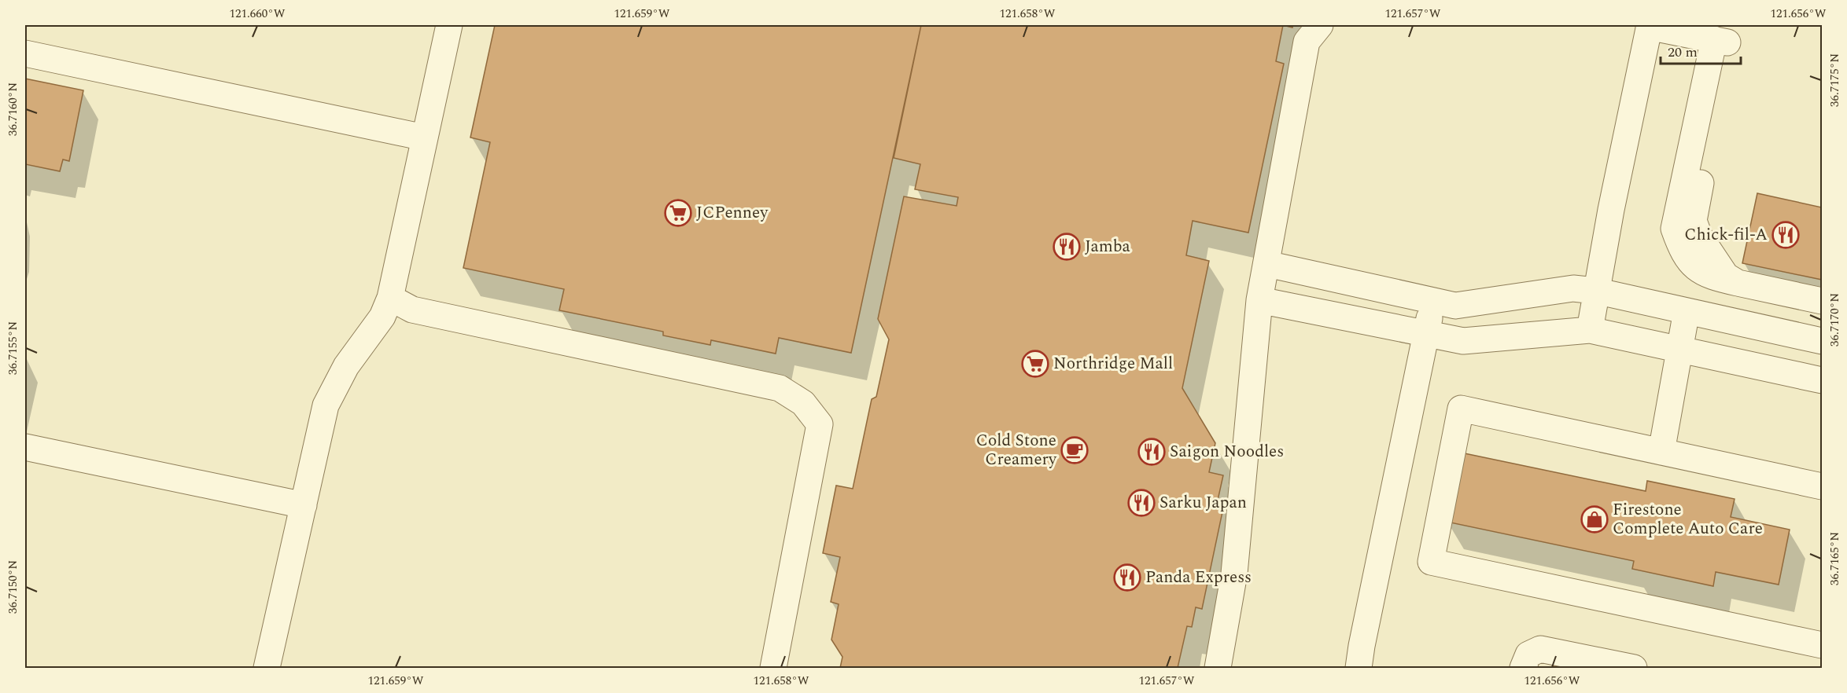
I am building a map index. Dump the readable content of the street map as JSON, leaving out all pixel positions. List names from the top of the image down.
{
  "places": {
    "supermarket": ["JCPenney", "Northridge Mall"],
    "restaurant": [
      "Chick-fil-A",
      "Jamba",
      "Saigon Noodles",
      "Sarku Japan",
      "Panda Express"
    ],
    "cafe": ["Cold Stone Creamery"],
    "shop": ["Firestone Complete Auto Care"]
  },
  "scale_bar": "20 m",
  "coordinates": [
    "121.660°W",
    "121.659°W",
    "121.658°W",
    "121.657°W",
    "121.656°W",
    "36.7175°N",
    "36.7160°N",
    "36.7170°N",
    "36.7155°N",
    "36.7165°N",
    "36.7150°N"
  ]
}
